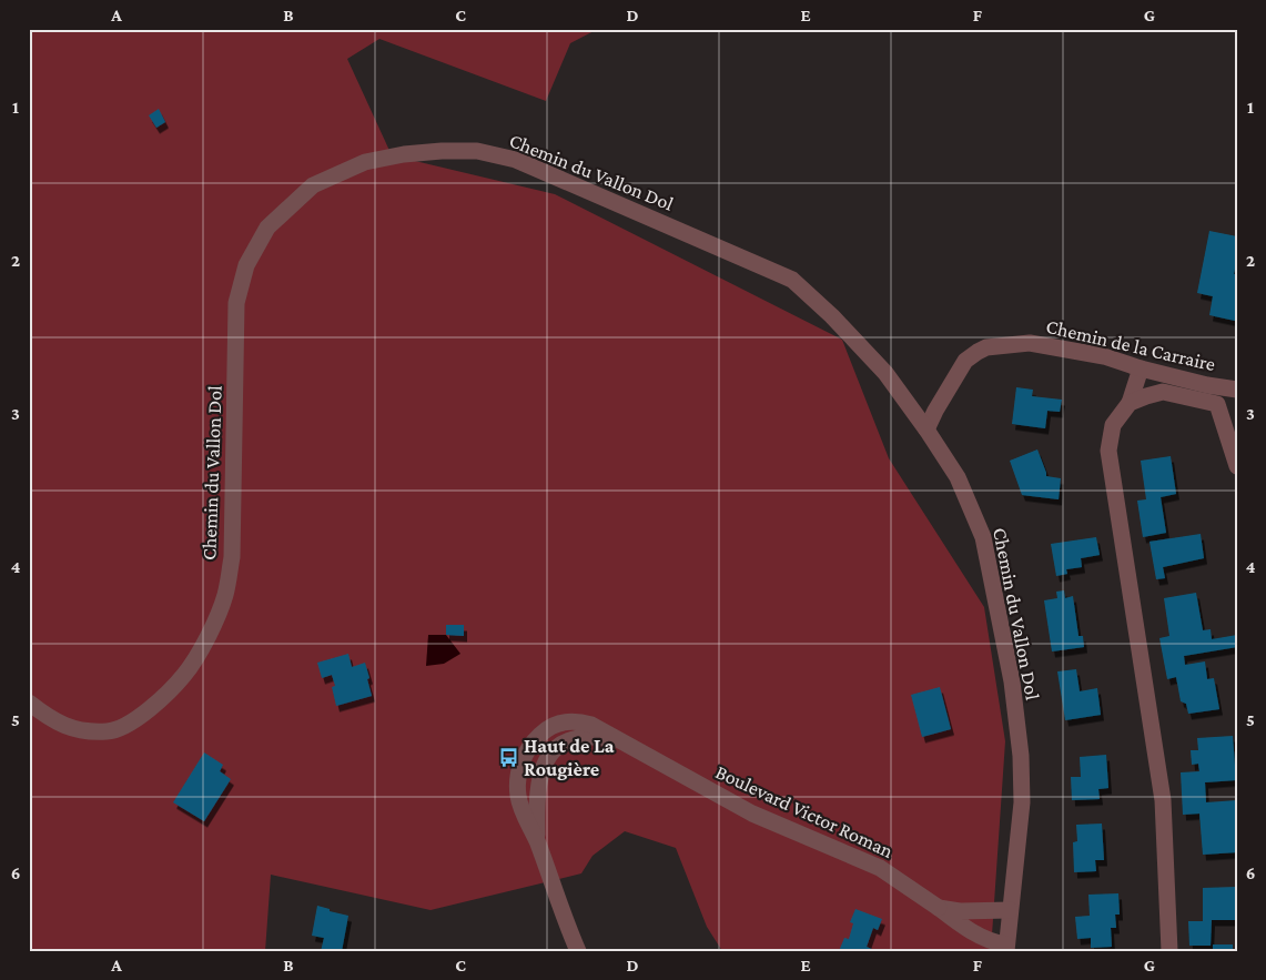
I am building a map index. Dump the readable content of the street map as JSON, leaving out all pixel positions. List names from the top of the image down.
{
  "streets": {
    "street": ["Chemin du Vallon Dol", "Chemin de la Carraire", "Boulevard Victor Roman"]
  },
  "crossings": [
    ["Chemin du Vallon Dol", "Chemin de la Carraire"],
    ["Chemin du Vallon Dol", "Boulevard Victor Roman"]
  ],
  "places": {
    "bus stop": ["Haut de La Rougière"]
  },
  "grid": {
    "columns": [
      "A",
      "B",
      "C",
      "D",
      "E",
      "F",
      "G"
    ],
    "rows": [
      "1",
      "2",
      "3",
      "4",
      "5",
      "6"
    ]
  }
}
